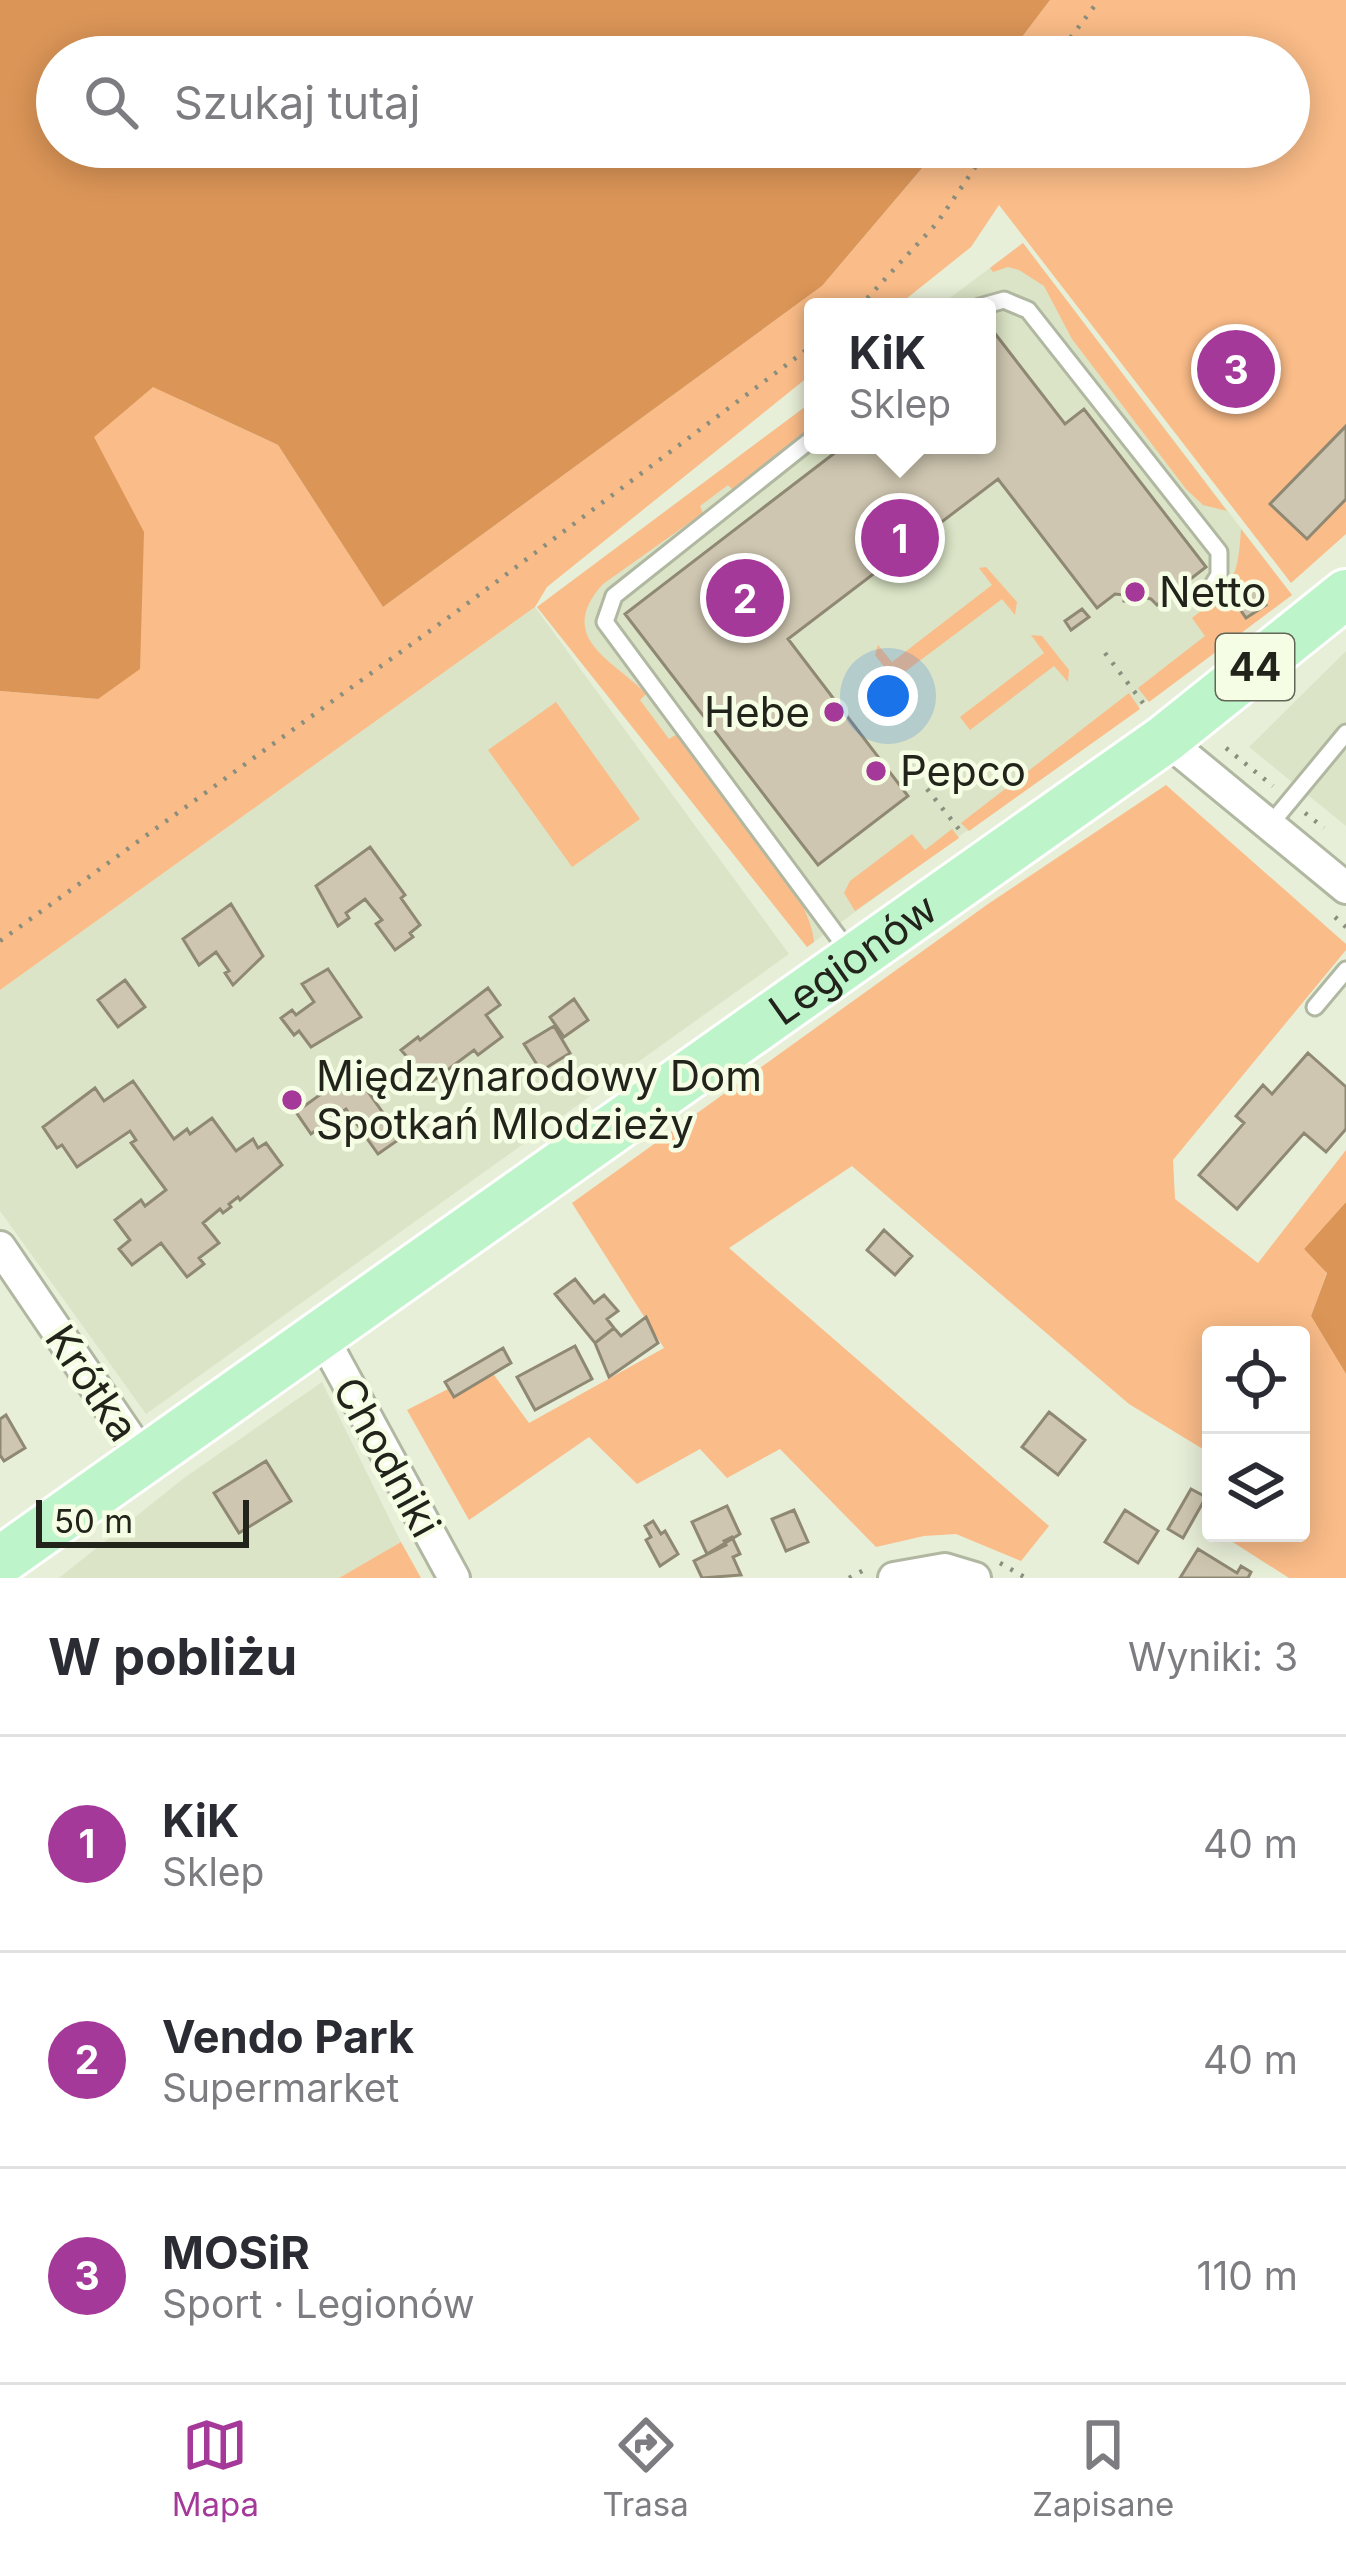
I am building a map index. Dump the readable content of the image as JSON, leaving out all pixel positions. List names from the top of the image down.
{
  "streets": {
    "main road": ["44", "Legionów"],
    "street": ["Krótka", "Chodniki"]
  },
  "crossings": [
    ["Legionów", "Krótka"],
    ["Legionów", "Chodniki"]
  ],
  "places": [
    "Netto",
    "Hebe",
    "Pepco",
    "Międzynarodowy Dom Spotkań Mlodzieży"
  ],
  "scale_bar": "50 m",
  "page": {
    "search": "Szukaj tutaj",
    "popup": ["KiK", "Sklep"],
    "pins": ["3", "1", "2"],
    "scale": "50 m",
    "heading": ["W pobliżu", "Wyniki: 3"],
    "list": [
      {
        "mark": "1",
        "name": "KiK",
        "note": "Sklep",
        "value": "40 m"
      },
      {
        "mark": "2",
        "name": "Vendo Park",
        "note": "Supermarket",
        "value": "40 m"
      },
      {
        "mark": "3",
        "name": "MOSiR",
        "note": "Sport · Legionów",
        "value": "110 m"
      }
    ],
    "nav": ["Mapa", "Trasa", "Zapisane"]
  }
}
